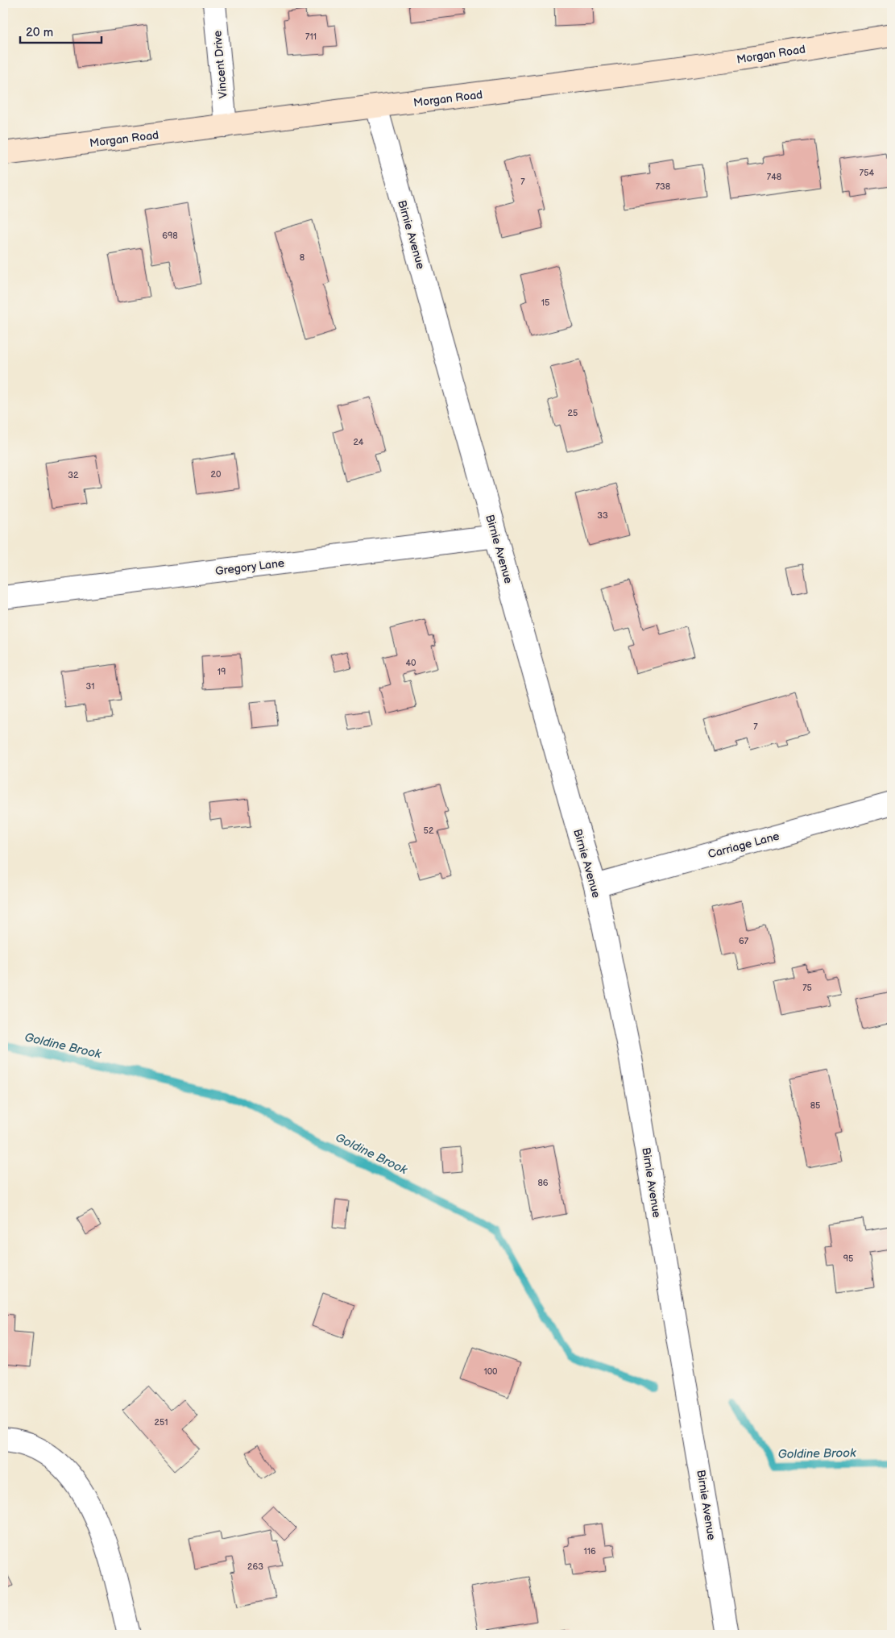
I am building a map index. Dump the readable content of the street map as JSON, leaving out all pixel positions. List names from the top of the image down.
{
  "streets": {
    "main road": ["Morgan Road"],
    "street": [
      "Vincent Drive",
      "Birnie Avenue",
      "Gregory Lane",
      "Carriage Lane"
    ]
  },
  "crossings": [
    ["Morgan Road", "Vincent Drive"],
    ["Morgan Road", "Birnie Avenue"],
    ["Birnie Avenue", "Gregory Lane"],
    ["Birnie Avenue", "Carriage Lane"]
  ],
  "water": ["Goldine Brook"],
  "house_numbers": [
    "711",
    "754",
    "748",
    "7",
    "738",
    "698",
    "8",
    "15",
    "25",
    "24",
    "20",
    "32",
    "33",
    "40",
    "19",
    "31",
    "7",
    "52",
    "67",
    "75",
    "85",
    "86",
    "95",
    "100",
    "251",
    "116",
    "263"
  ],
  "scale_bar": "20 m"
}
